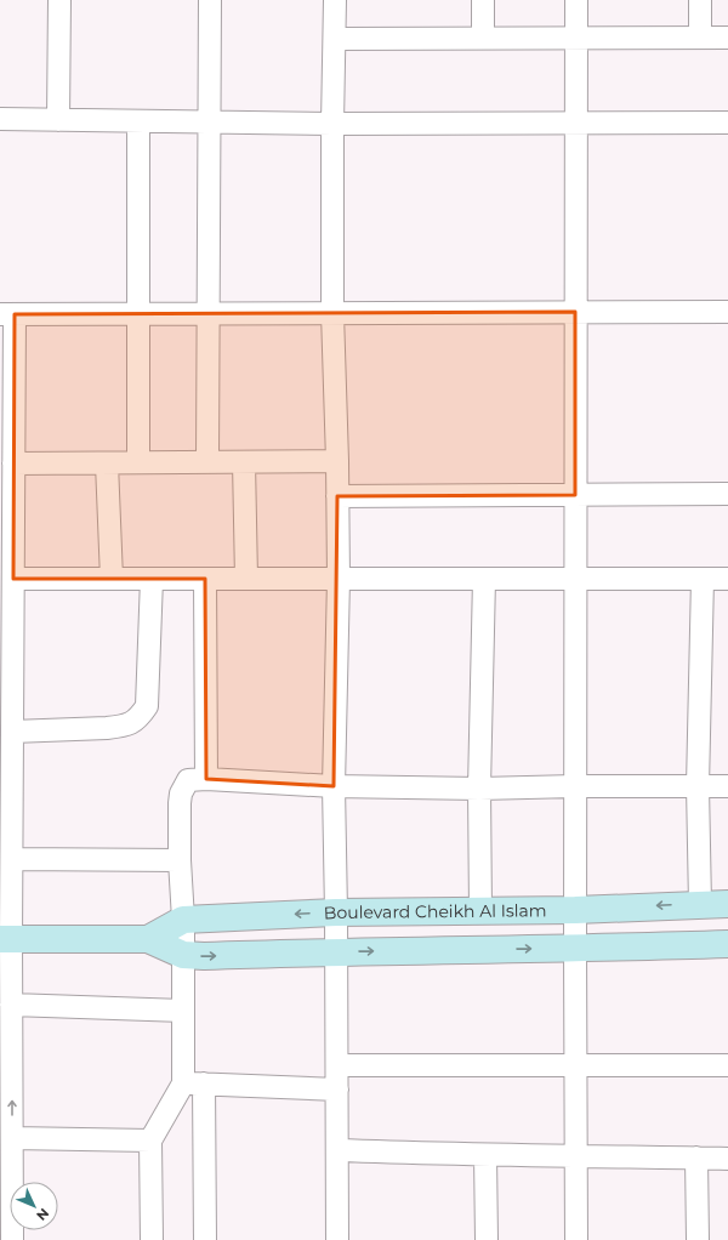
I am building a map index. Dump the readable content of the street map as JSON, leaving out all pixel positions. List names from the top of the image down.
{
  "streets": {
    "street": ["Boulevard Cheikh Al Islam"]
  },
  "north": "bottom right"
}
